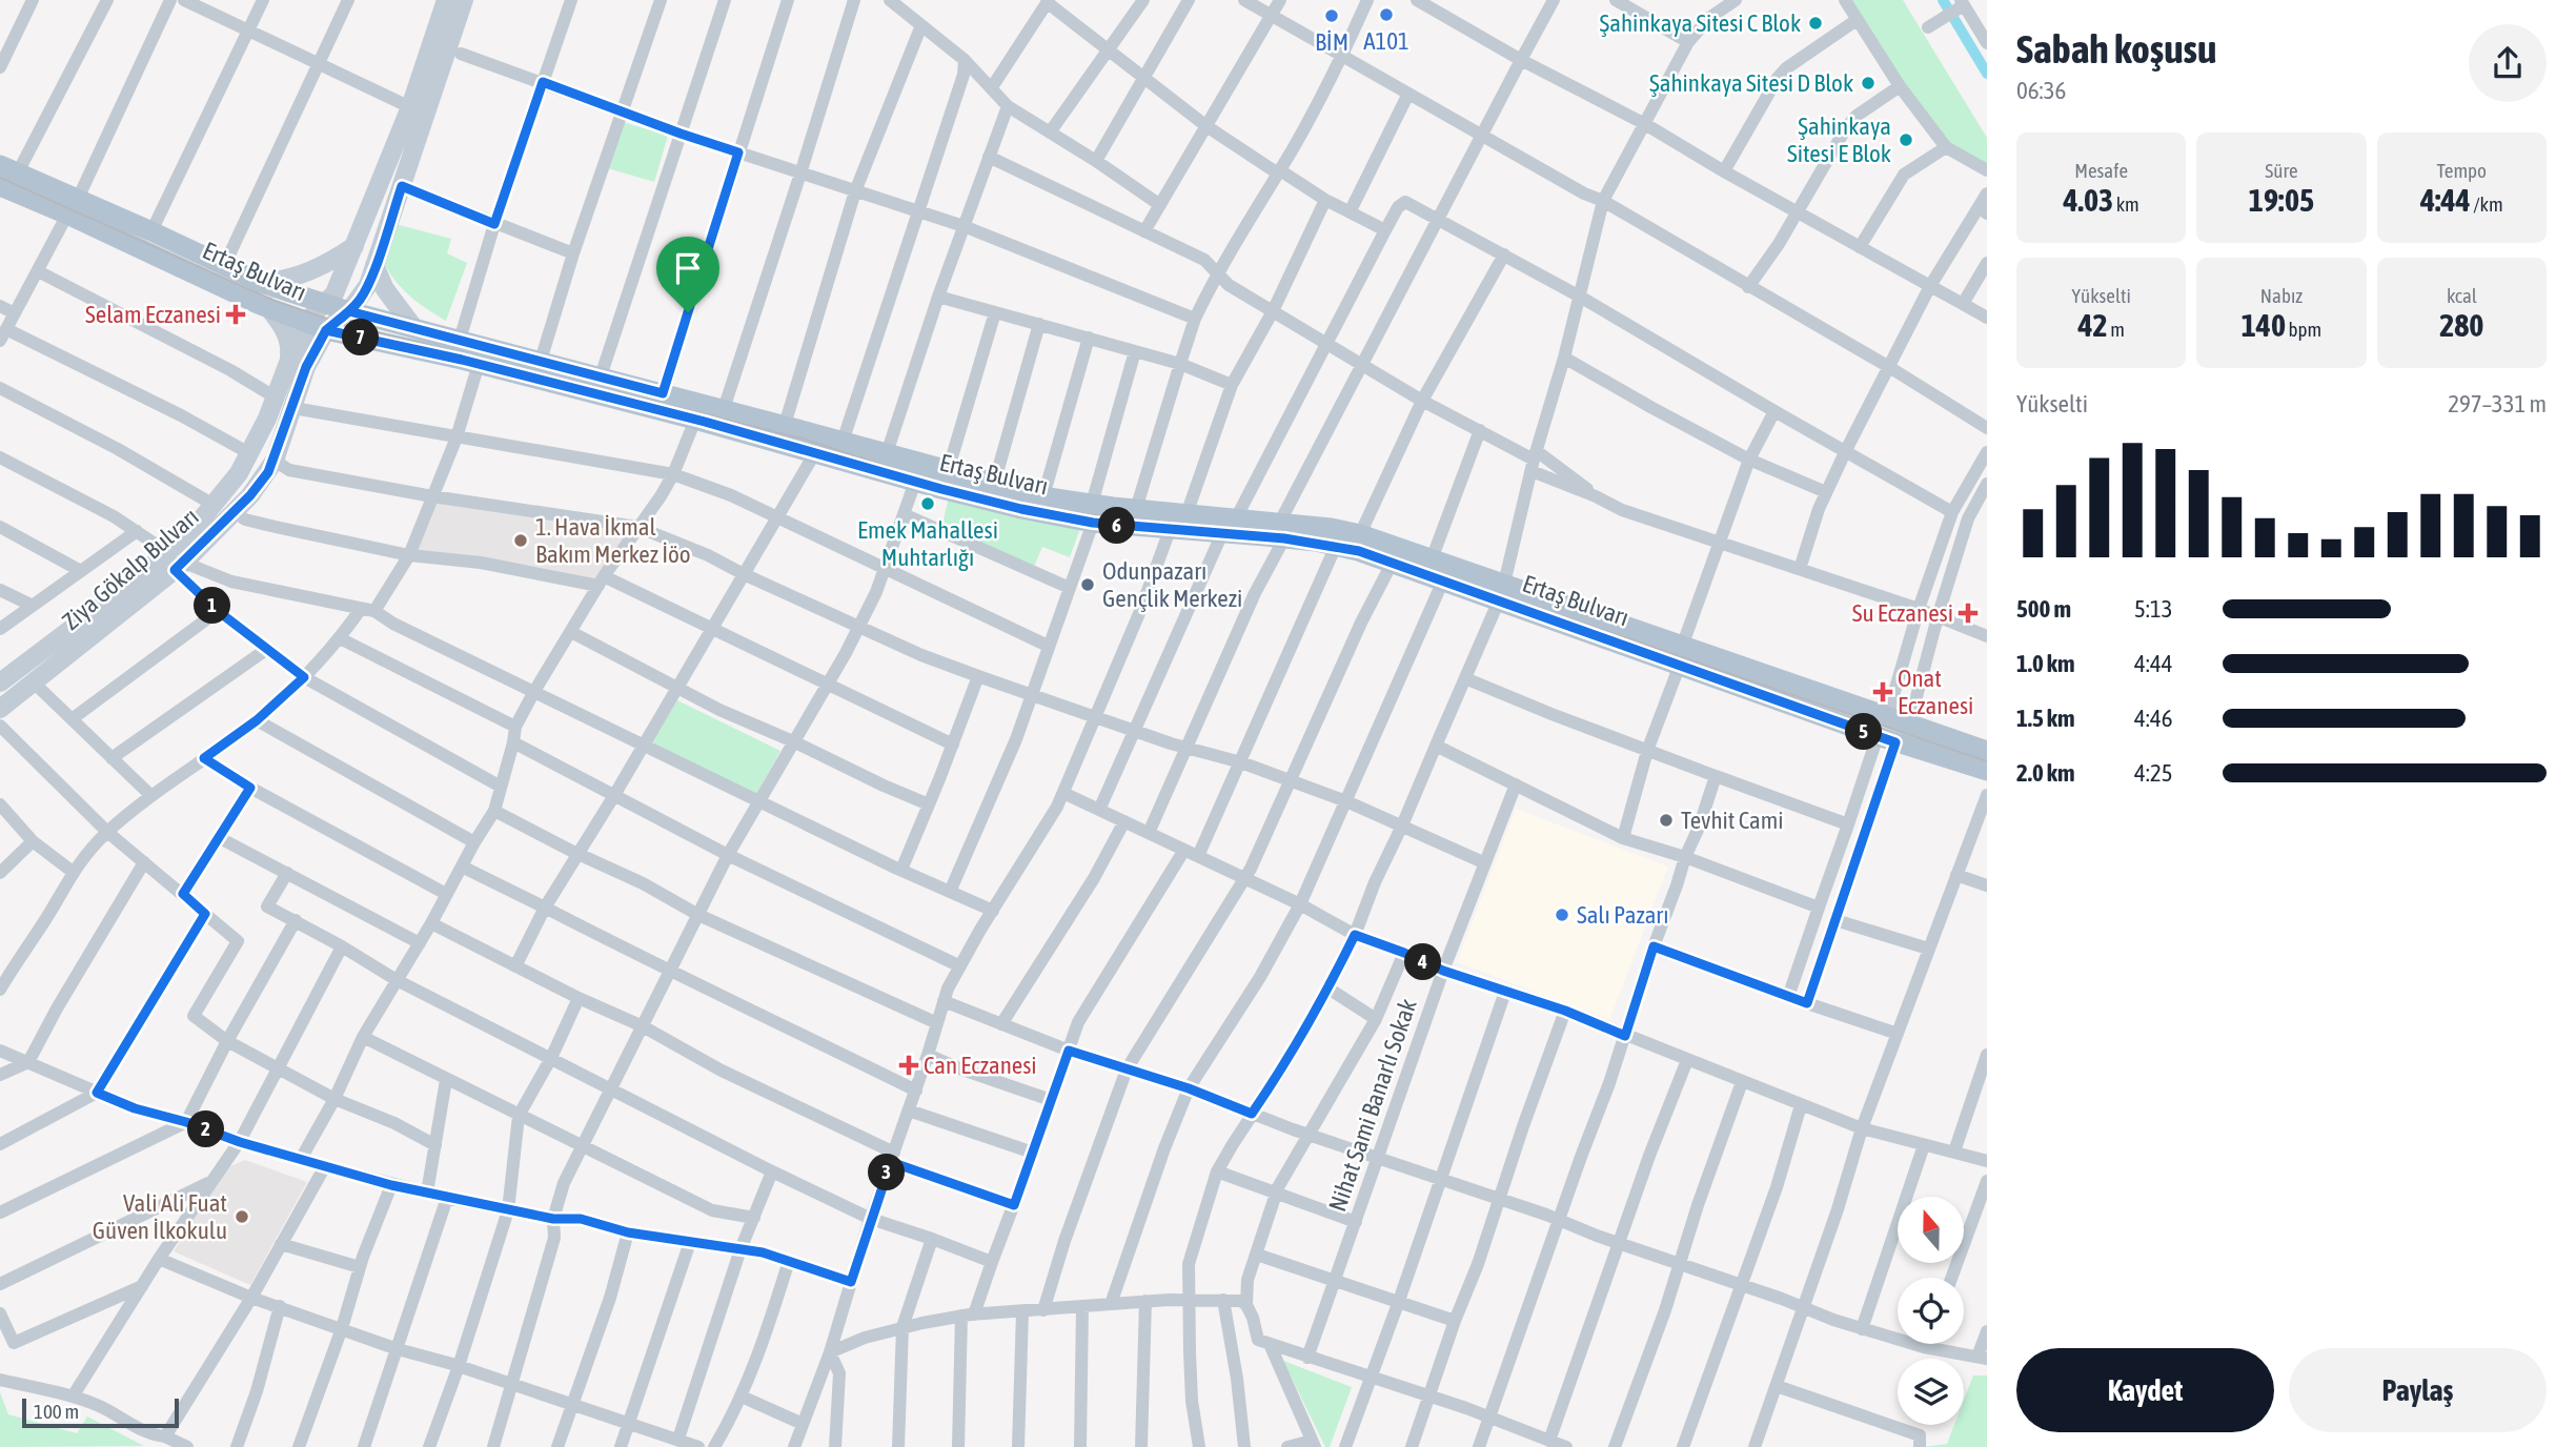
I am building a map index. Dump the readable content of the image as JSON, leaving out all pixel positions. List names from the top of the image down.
{
  "streets": {
    "main road": ["Ertaş Bulvarı", "Ziya Gökalp Bulvarı"],
    "street": ["Nihat Sami Banarlı Sokak"]
  },
  "crossings": [
    ["Ertaş Bulvarı", "Ziya Gökalp Bulvarı"]
  ],
  "places": {
    "other": [
      "A101",
      "BİM",
      "Şahinkaya Sitesi C Blok",
      "Şahinkaya Sitesi D Blok",
      "Şahinkaya Sitesi E Blok",
      "Emek Mahallesi Muhtarlığı",
      "1. Hava İkmal Bakım Merkez İöo",
      "Odunpazarı Gençlik Merkezi",
      "Tevhit Cami",
      "Salı Pazarı",
      "Vali Ali Fuat Güven İlkokulu"
    ],
    "health": [
      "Selam Eczanesi",
      "Su Eczanesi",
      "Onat Eczanesi",
      "Can Eczanesi"
    ]
  },
  "scale_bar": "100 m",
  "north": "top",
  "page": {
    "heading": ["Sabah koşusu", "06:36"],
    "stats": [
      ["Mesafe", "4.03 km"],
      ["Süre", "19:05"],
      ["Tempo", "4:44 /km"],
      ["Yükselti", "42 m"],
      ["Nabız", "140 bpm"],
      ["kcal", "280"]
    ],
    "pins": [
      "7",
      "6",
      "1",
      "5",
      "4",
      "2",
      "3"
    ],
    "chart": ["Yükselti", "297–331 m"],
    "list": [
      {
        "name": "500 m",
        "note": "5:13"
      },
      {
        "name": "1.0 km",
        "note": "4:44"
      },
      {
        "name": "1.5 km",
        "note": "4:46"
      },
      {
        "name": "2.0 km",
        "note": "4:25"
      }
    ],
    "buttons": ["Kaydet", "Paylaş"],
    "scale": "100 m"
  }
}
